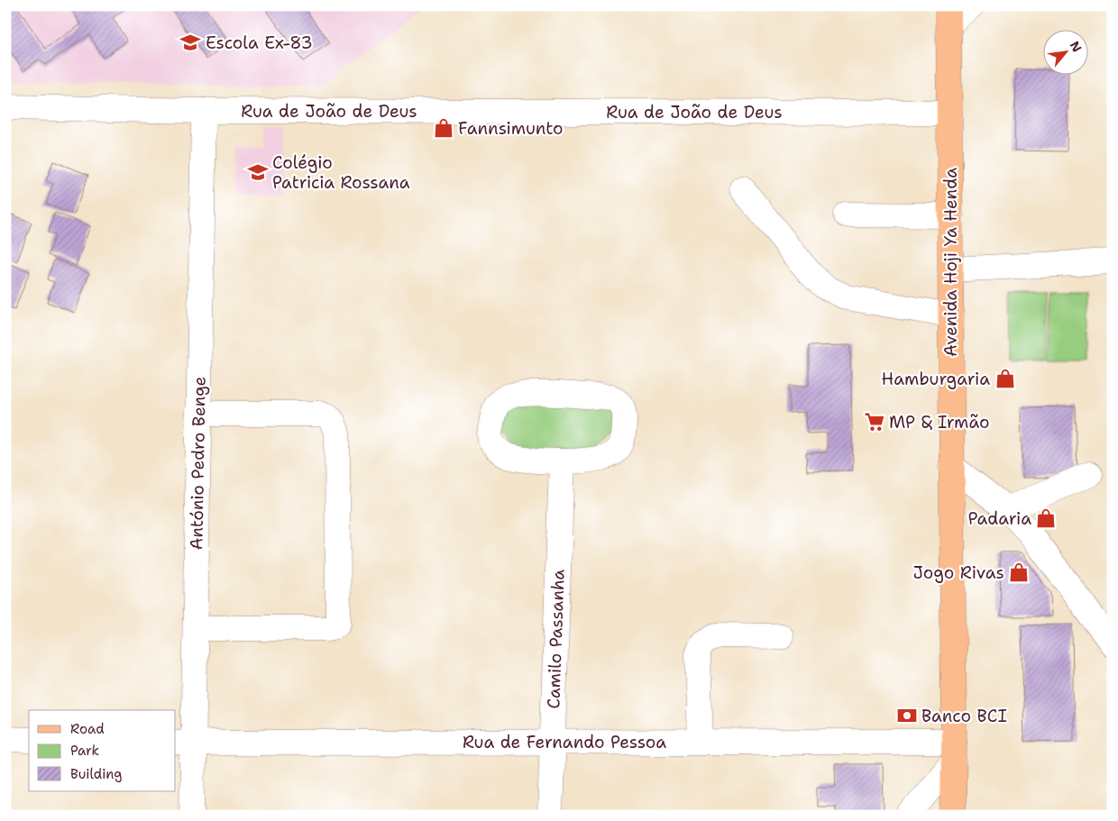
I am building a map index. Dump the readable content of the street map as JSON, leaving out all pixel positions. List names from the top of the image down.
{
  "streets": {
    "main road": ["Avenida Hoji Ya Henda"],
    "street": [
      "Rua de João de Deus",
      "António Pedro Benge",
      "Camilo Passanha",
      "Rua de Fernando Pessoa"
    ]
  },
  "crossings": [
    ["Rua de João de Deus", "Avenida Hoji Ya Henda"],
    ["Rua de João de Deus", "António Pedro Benge"],
    ["Avenida Hoji Ya Henda", "Rua de Fernando Pessoa"],
    ["António Pedro Benge", "Rua de Fernando Pessoa"],
    ["Camilo Passanha", "Rua de Fernando Pessoa"]
  ],
  "places": {
    "school or university": ["Escola Ex-83", "Colégio Patricia Rossana"],
    "shop": [
      "Fannsimunto",
      "Hamburgaria",
      "Padaria",
      "Jogo Rivas"
    ],
    "supermarket": ["MP & Irmão"],
    "bank": ["Banco BCI"]
  },
  "legend": ["Road", "Park", "Building"],
  "north": "top right"
}
